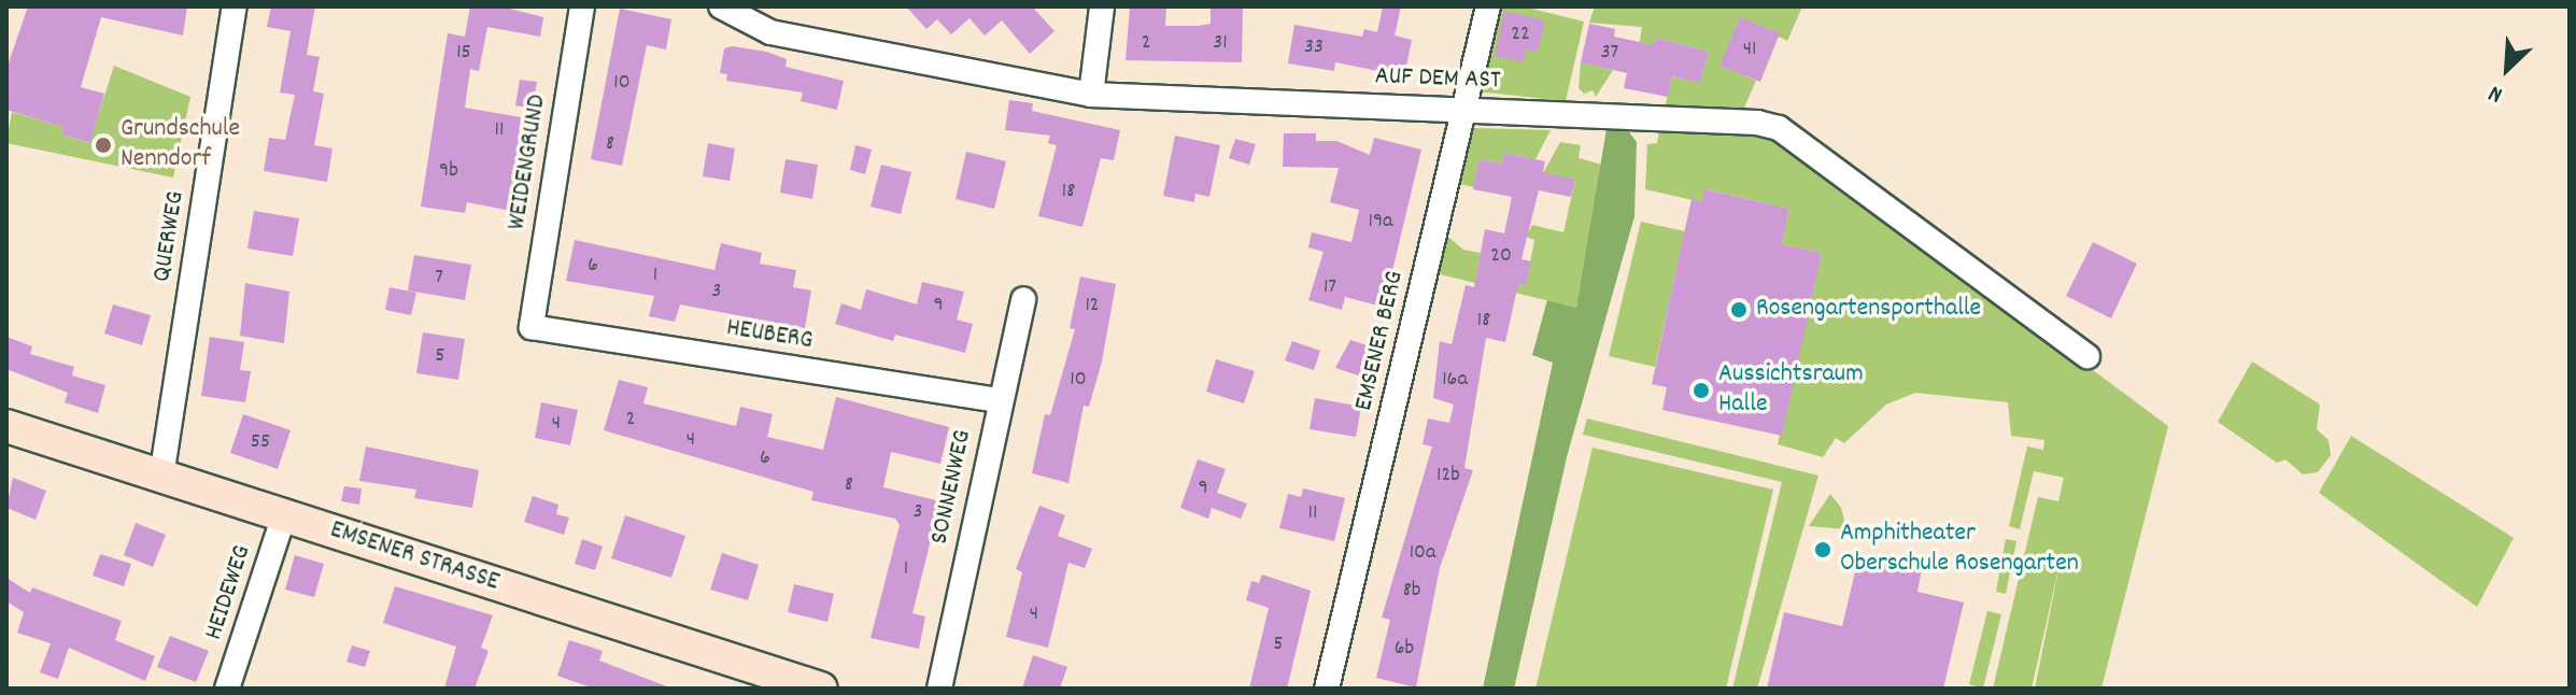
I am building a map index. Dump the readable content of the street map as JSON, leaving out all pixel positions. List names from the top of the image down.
{
  "streets": {
    "street": [
      "AUF DEM AST",
      "WEIDENGRUND",
      "QUERWEG",
      "HEUBERG",
      "EMSENER BERG",
      "SONNENWEG",
      "EMSENER STRASSE",
      "HEIDEWEG"
    ]
  },
  "crossings": [
    ["AUF DEM AST", "EMSENER BERG"],
    ["WEIDENGRUND", "HEUBERG"],
    ["QUERWEG", "EMSENER STRASSE"],
    ["HEUBERG", "SONNENWEG"],
    ["EMSENER STRASSE", "HEIDEWEG"]
  ],
  "places": [
    "Grundschule Nenndorf",
    "Rosengartensporthalle",
    "Aussichtsraum Halle",
    "Amphitheater Oberschule Rosengarten"
  ],
  "house_numbers": [
    "22",
    "2",
    "31",
    "33",
    "41",
    "15",
    "37",
    "10",
    "11",
    "8",
    "9b",
    "18",
    "19a",
    "20",
    "6",
    "1",
    "7",
    "17",
    "3",
    "9",
    "12",
    "18",
    "5",
    "10",
    "16a",
    "2",
    "4",
    "4",
    "55",
    "6",
    "12b",
    "8",
    "9",
    "3",
    "11",
    "10a",
    "1",
    "8b",
    "4",
    "5",
    "6b"
  ],
  "north": "bottom left"
}
